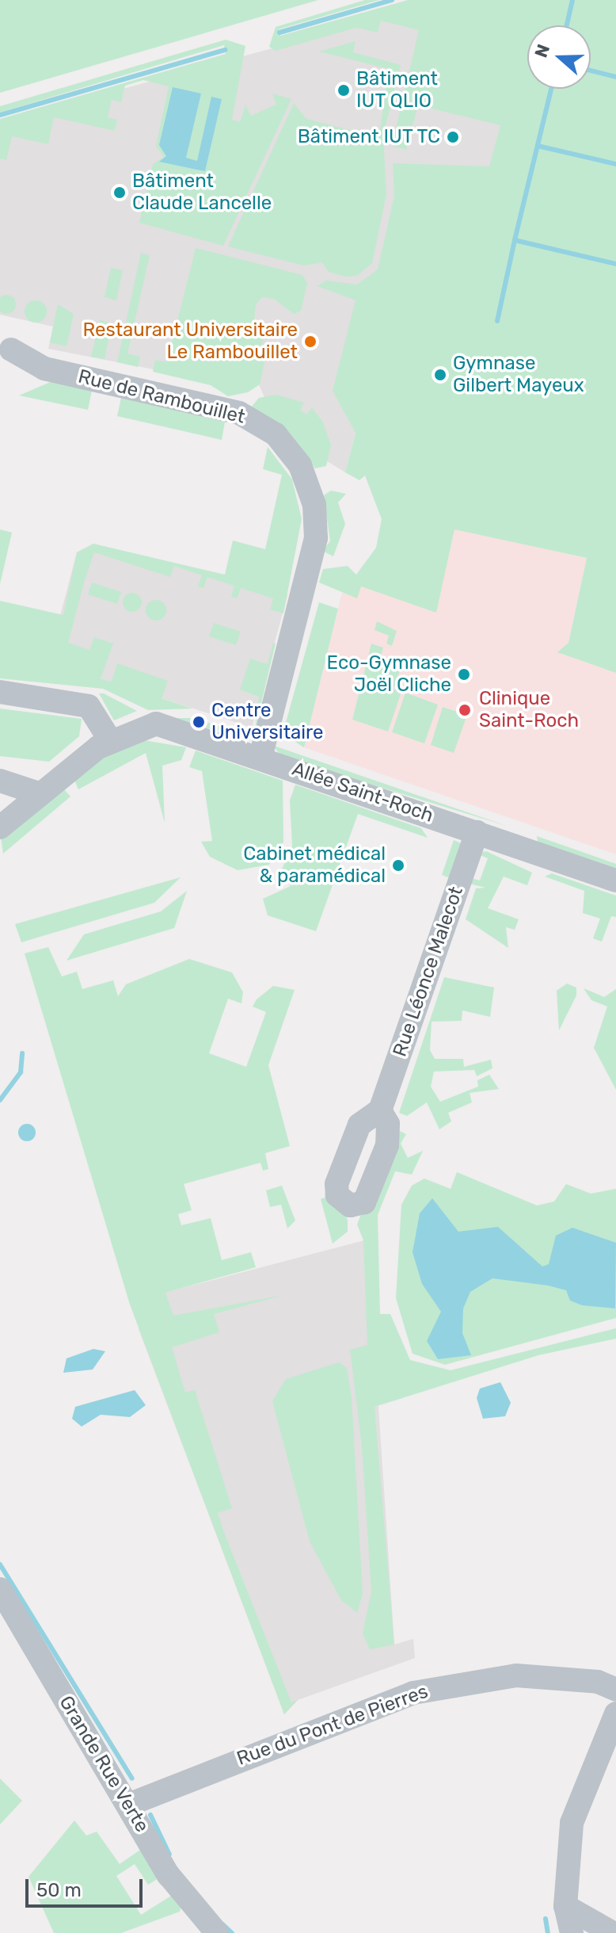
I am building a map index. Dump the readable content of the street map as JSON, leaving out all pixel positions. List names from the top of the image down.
{
  "streets": {
    "street": [
      "Rue de Rambouillet",
      "Allée Saint-Roch",
      "Rue Léonce Malecot",
      "Rue du Pont de Pierres",
      "Grande Rue Verte"
    ]
  },
  "crossings": [
    ["Rue de Rambouillet", "Allée Saint-Roch"],
    ["Allée Saint-Roch", "Rue Léonce Malecot"],
    ["Rue du Pont de Pierres", "Grande Rue Verte"]
  ],
  "places": [
    "Bâtiment IUT QLIO",
    "Bâtiment IUT TC",
    "Bâtiment Claude Lancelle",
    "Restaurant Universitaire Le Rambouillet",
    "Gymnase Gilbert Mayeux",
    "Eco-Gymnase Joël Cliche",
    "Clinique Saint-Roch",
    "Centre Universitaire",
    "Cabinet médical & paramédical"
  ],
  "scale_bar": "50 m",
  "north": "left"
}
